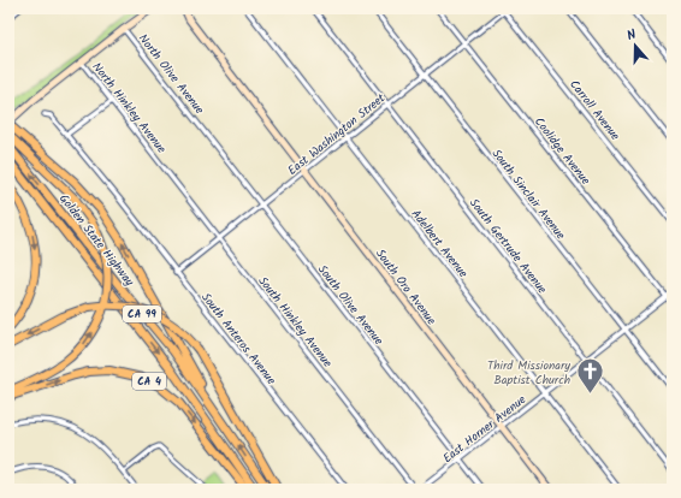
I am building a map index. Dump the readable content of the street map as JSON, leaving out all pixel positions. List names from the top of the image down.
{
  "streets": {
    "highway": ["Golden State Highway", "CA 99", "CA 4"],
    "street": [
      "North Olive Avenue",
      "North Hinkley Avenue",
      "Carroll Avenue",
      "East Washington Street",
      "Coolidge Avenue",
      "South Sinclair Avenue",
      "Adelbert Avenue",
      "South Gertrude Avenue",
      "South Oro Avenue",
      "South Olive Avenue",
      "South Hinkley Avenue",
      "South Anteros Avenue",
      "East Horner Avenue"
    ]
  },
  "crossings": [
    ["North Olive Avenue", "South Olive Avenue"],
    ["North Hinkley Avenue", "South Hinkley Avenue"],
    ["Carroll Avenue", "East Washington Street"],
    ["East Washington Street", "Coolidge Avenue"],
    ["East Washington Street", "South Sinclair Avenue"],
    ["East Washington Street", "Adelbert Avenue"],
    ["East Washington Street", "South Gertrude Avenue"],
    ["East Washington Street", "South Oro Avenue"],
    ["East Washington Street", "South Olive Avenue"],
    ["East Washington Street", "South Hinkley Avenue"],
    ["East Washington Street", "South Anteros Avenue"],
    ["Coolidge Avenue", "East Horner Avenue"],
    ["South Sinclair Avenue", "East Horner Avenue"],
    ["Adelbert Avenue", "East Horner Avenue"],
    ["South Gertrude Avenue", "East Horner Avenue"],
    ["South Oro Avenue", "East Horner Avenue"],
    ["South Olive Avenue", "East Horner Avenue"]
  ],
  "places": {
    "church": ["Third Missionary Baptist Church"]
  },
  "north": "top"
}
